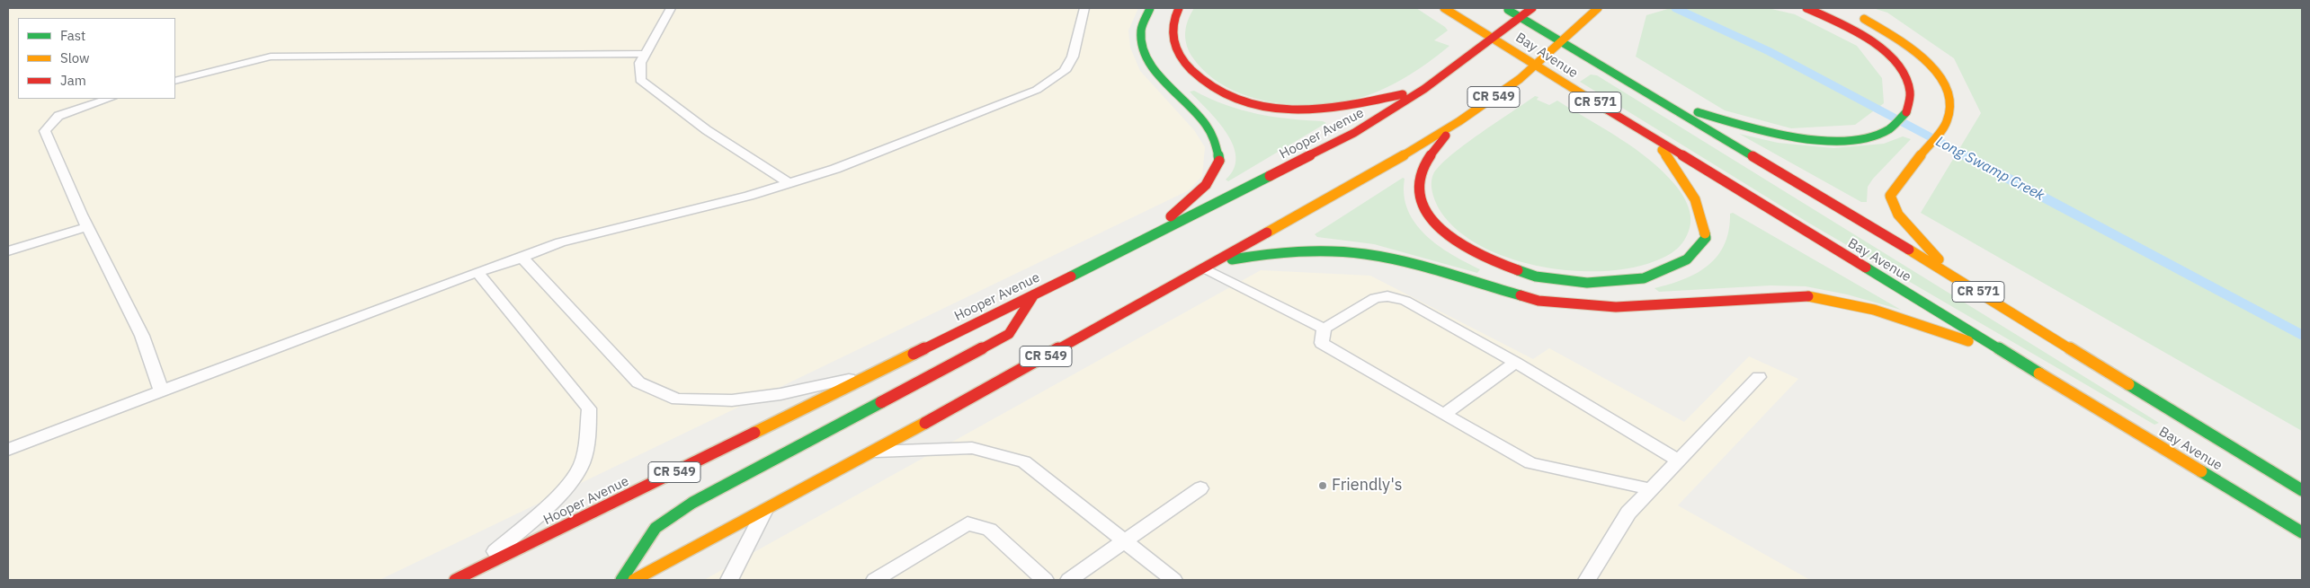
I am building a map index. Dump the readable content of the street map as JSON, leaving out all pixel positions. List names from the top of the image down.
{
  "streets": {
    "main road": [
      "Bay Avenue",
      "CR 549",
      "CR 571",
      "Hooper Avenue"
    ]
  },
  "crossings": [
    ["Bay Avenue", "CR 549"],
    ["Bay Avenue", "Hooper Avenue"]
  ],
  "water": ["Long Swamp Creek"],
  "places": ["Friendly's"],
  "legend": ["Fast", "Slow", "Jam"]
}
